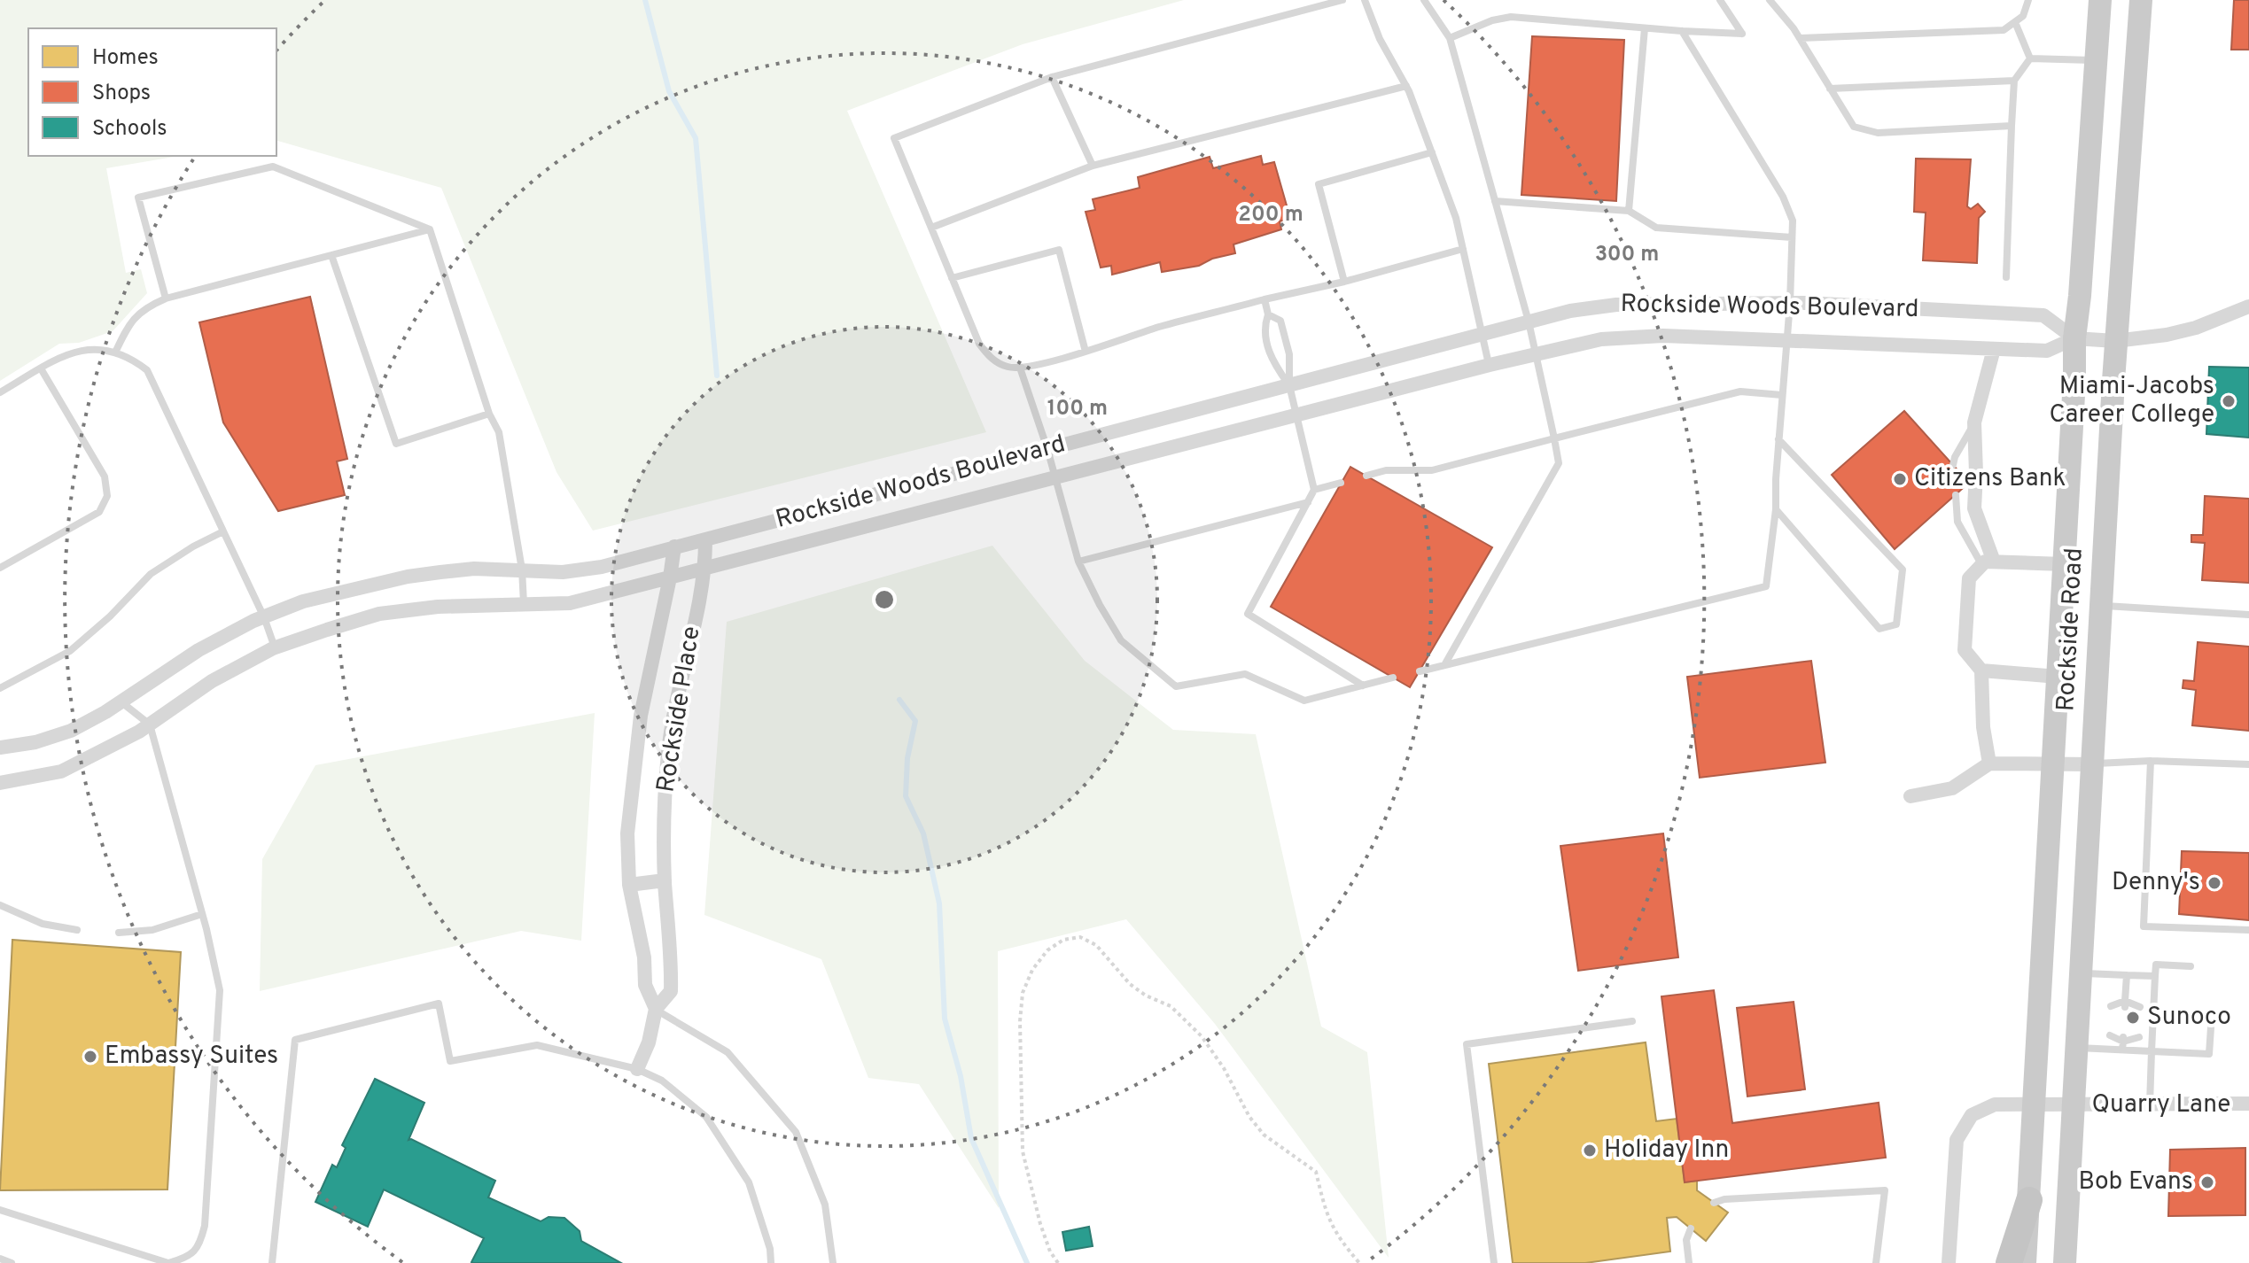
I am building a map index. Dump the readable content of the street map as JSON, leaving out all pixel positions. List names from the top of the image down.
{
  "streets": {
    "main road": ["Rockside Road"],
    "street": ["Rockside Woods Boulevard", "Rockside Place", "Quarry Lane"]
  },
  "crossings": [
    ["Rockside Woods Boulevard", "Rockside Road"],
    ["Rockside Woods Boulevard", "Rockside Place"],
    ["Rockside Road", "Quarry Lane"]
  ],
  "places": [
    "Miami-Jacobs Career College",
    "Citizens Bank",
    "Denny's",
    "Sunoco",
    "Embassy Suites",
    "Holiday Inn",
    "Bob Evans"
  ],
  "legend": ["Homes", "Shops", "Schools"],
  "rings": ["200 m", "300 m", "100 m"]
}
